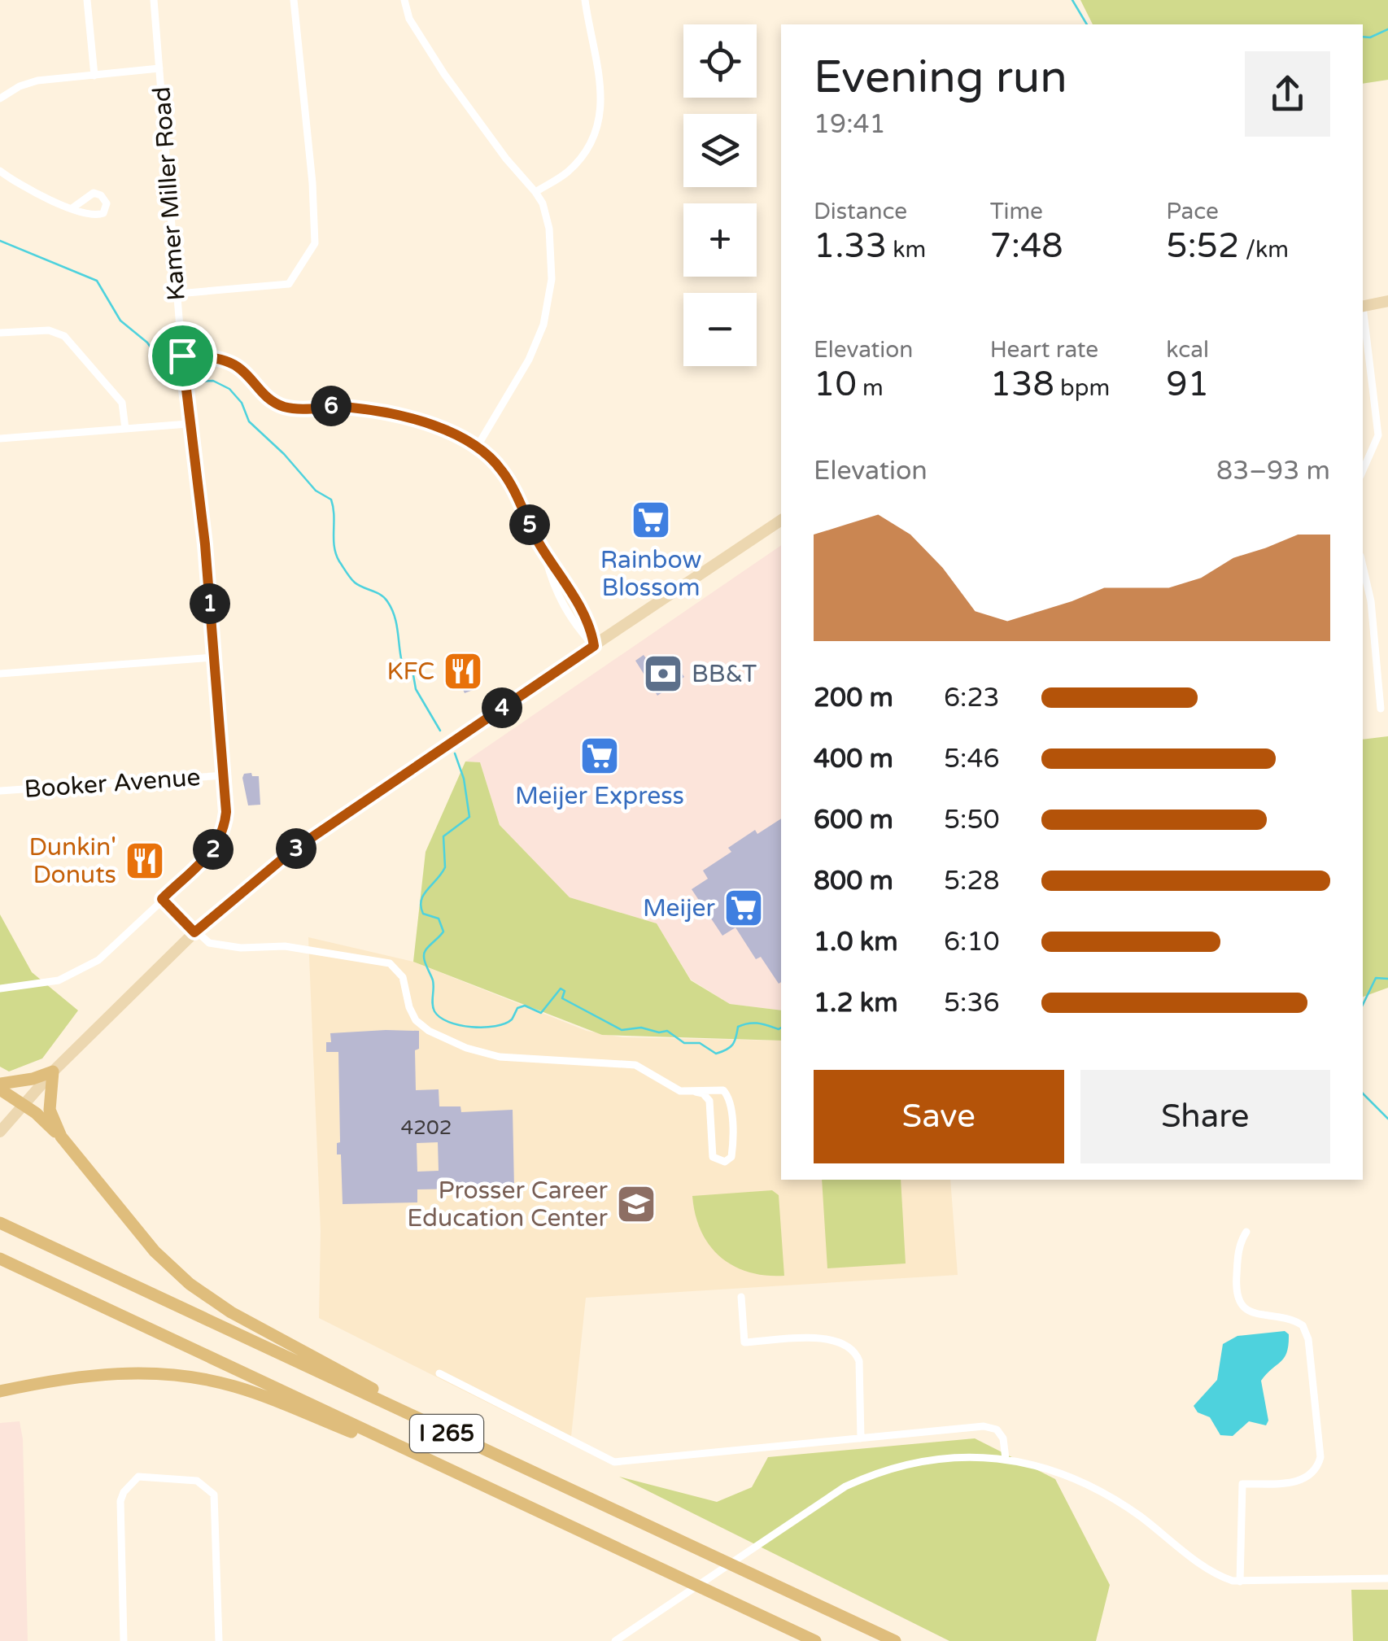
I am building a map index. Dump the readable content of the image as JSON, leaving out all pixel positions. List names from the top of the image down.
{
  "streets": {
    "highway": ["I 265"],
    "street": ["Kamer Miller Road", "Booker Avenue"]
  },
  "crossings": [
    ["Kamer Miller Road", "Booker Avenue"]
  ],
  "places": {
    "supermarket": ["Rainbow Blossom", "Meijer Express", "Meijer"],
    "restaurant": ["KFC", "Dunkin' Donuts"],
    "bank": ["BB&T"],
    "school or university": ["Prosser Career Education Center"]
  },
  "house_numbers": ["4202"],
  "page": {
    "map_buttons": ["+", "−"],
    "heading": ["Evening run", "19:41"],
    "stats": [
      ["Distance", "1.33 km"],
      ["Time", "7:48"],
      ["Pace", "5:52 /km"],
      ["Elevation", "10 m"],
      ["Heart rate", "138 bpm"],
      ["kcal", "91"]
    ],
    "pins": [
      "6",
      "5",
      "1",
      "4",
      "3",
      "2"
    ],
    "chart": ["Elevation", "83–93 m"],
    "list": [
      {
        "name": "200 m",
        "note": "6:23"
      },
      {
        "name": "400 m",
        "note": "5:46"
      },
      {
        "name": "600 m",
        "note": "5:50"
      },
      {
        "name": "800 m",
        "note": "5:28"
      },
      {
        "name": "1.0 km",
        "note": "6:10"
      },
      {
        "name": "1.2 km",
        "note": "5:36"
      }
    ],
    "buttons": ["Save", "Share"]
  }
}
